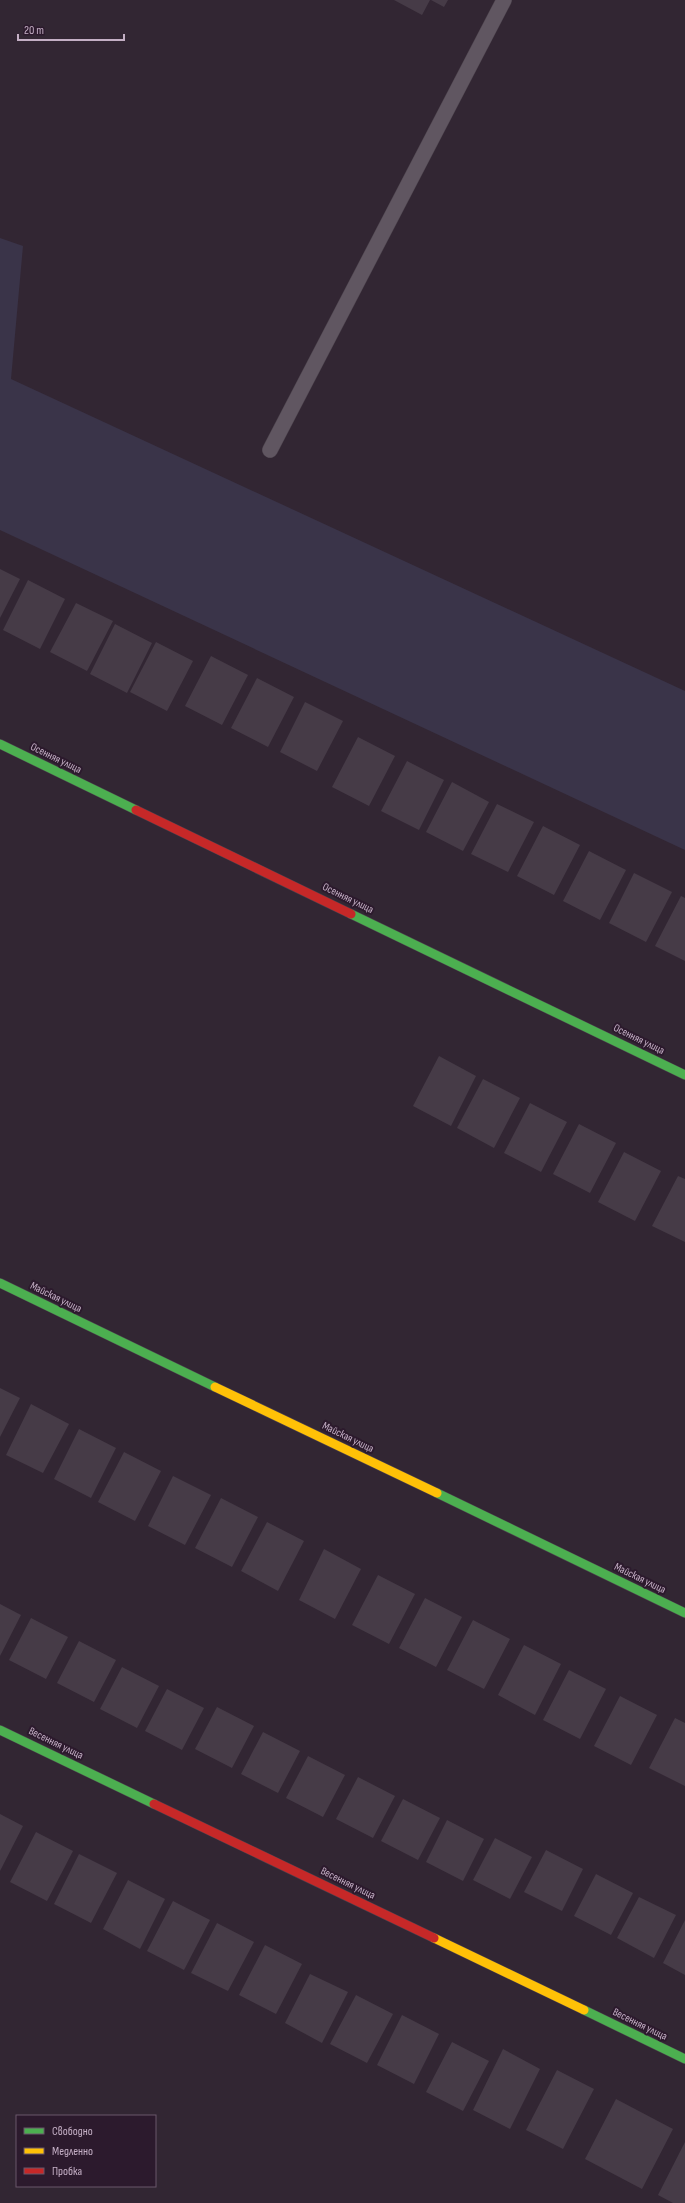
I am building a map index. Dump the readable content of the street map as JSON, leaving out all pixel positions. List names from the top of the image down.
{
  "streets": {
    "street": ["Осенняя улица", "Майская улица", "Весенняя улица"]
  },
  "legend": ["Свободно", "Медленно", "Пробка"],
  "scale_bar": "20 m"
}
